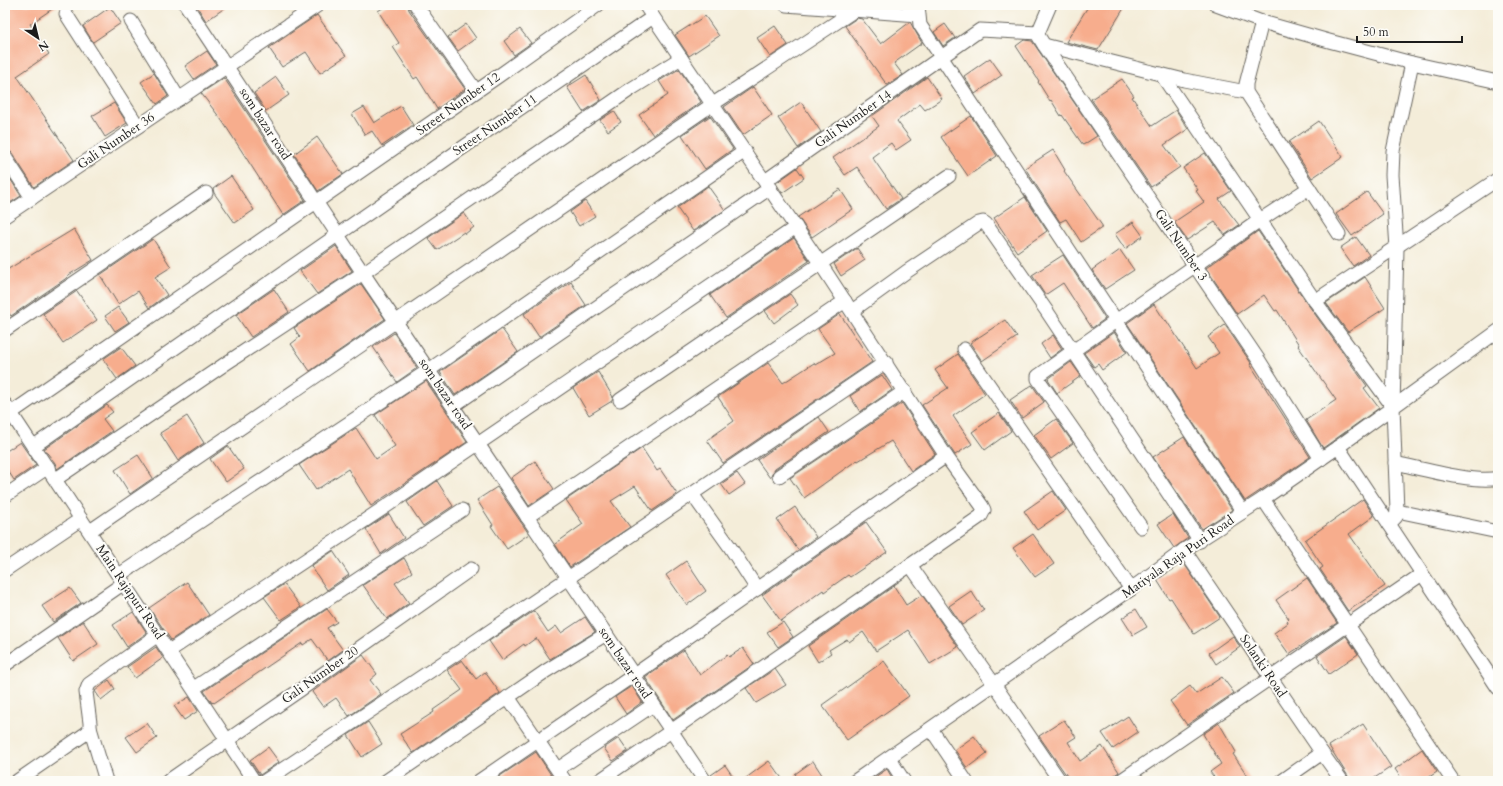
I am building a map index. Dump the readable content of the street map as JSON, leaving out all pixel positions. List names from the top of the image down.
{
  "streets": {
    "street": [
      "Street Number 12",
      "Gali Number 14",
      "som bazar road",
      "Street Number 11",
      "Gali Number 36",
      "Gali Number 3",
      "Matiyala Raja Puri Road",
      "Main Rajapuri Road",
      "Solanki Road",
      "Gali Number 20"
    ]
  },
  "crossings": [
    ["Street Number 12", "som bazar road"],
    ["Street Number 12", "Main Rajapuri Road"],
    ["Gali Number 14", "som bazar road"],
    ["Gali Number 14", "Gali Number 3"],
    ["som bazar road", "Street Number 11"],
    ["som bazar road", "Gali Number 36"],
    ["Street Number 11", "Main Rajapuri Road"],
    ["Gali Number 3", "Matiyala Raja Puri Road"],
    ["Matiyala Raja Puri Road", "Solanki Road"],
    ["Main Rajapuri Road", "Gali Number 20"]
  ],
  "scale_bar": "50 m",
  "north": "bottom right"
}
